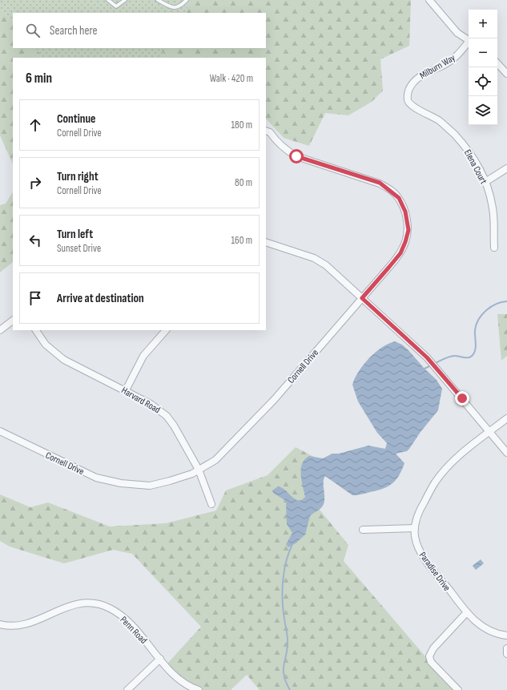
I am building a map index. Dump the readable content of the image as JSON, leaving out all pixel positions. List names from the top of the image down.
{
  "streets": {
    "street": [
      "Milburn Way",
      "Elena Court",
      "Cornell Drive",
      "Harvard Road",
      "Paradise Drive",
      "Penn Road"
    ]
  },
  "crossings": [
    ["Milburn Way", "Elena Court"],
    ["Cornell Drive", "Harvard Road"]
  ],
  "page": {
    "map_buttons": ["+", "−"],
    "search": "Search here",
    "heading": ["6 min", "Walk · 420 m"],
    "list": [
      ["Continue", "Cornell Drive", "180 m"],
      ["Turn right", "Cornell Drive", "80 m"],
      ["Turn left", "Sunset Drive", "160 m"],
      "Arrive at destination"
    ]
  }
}
